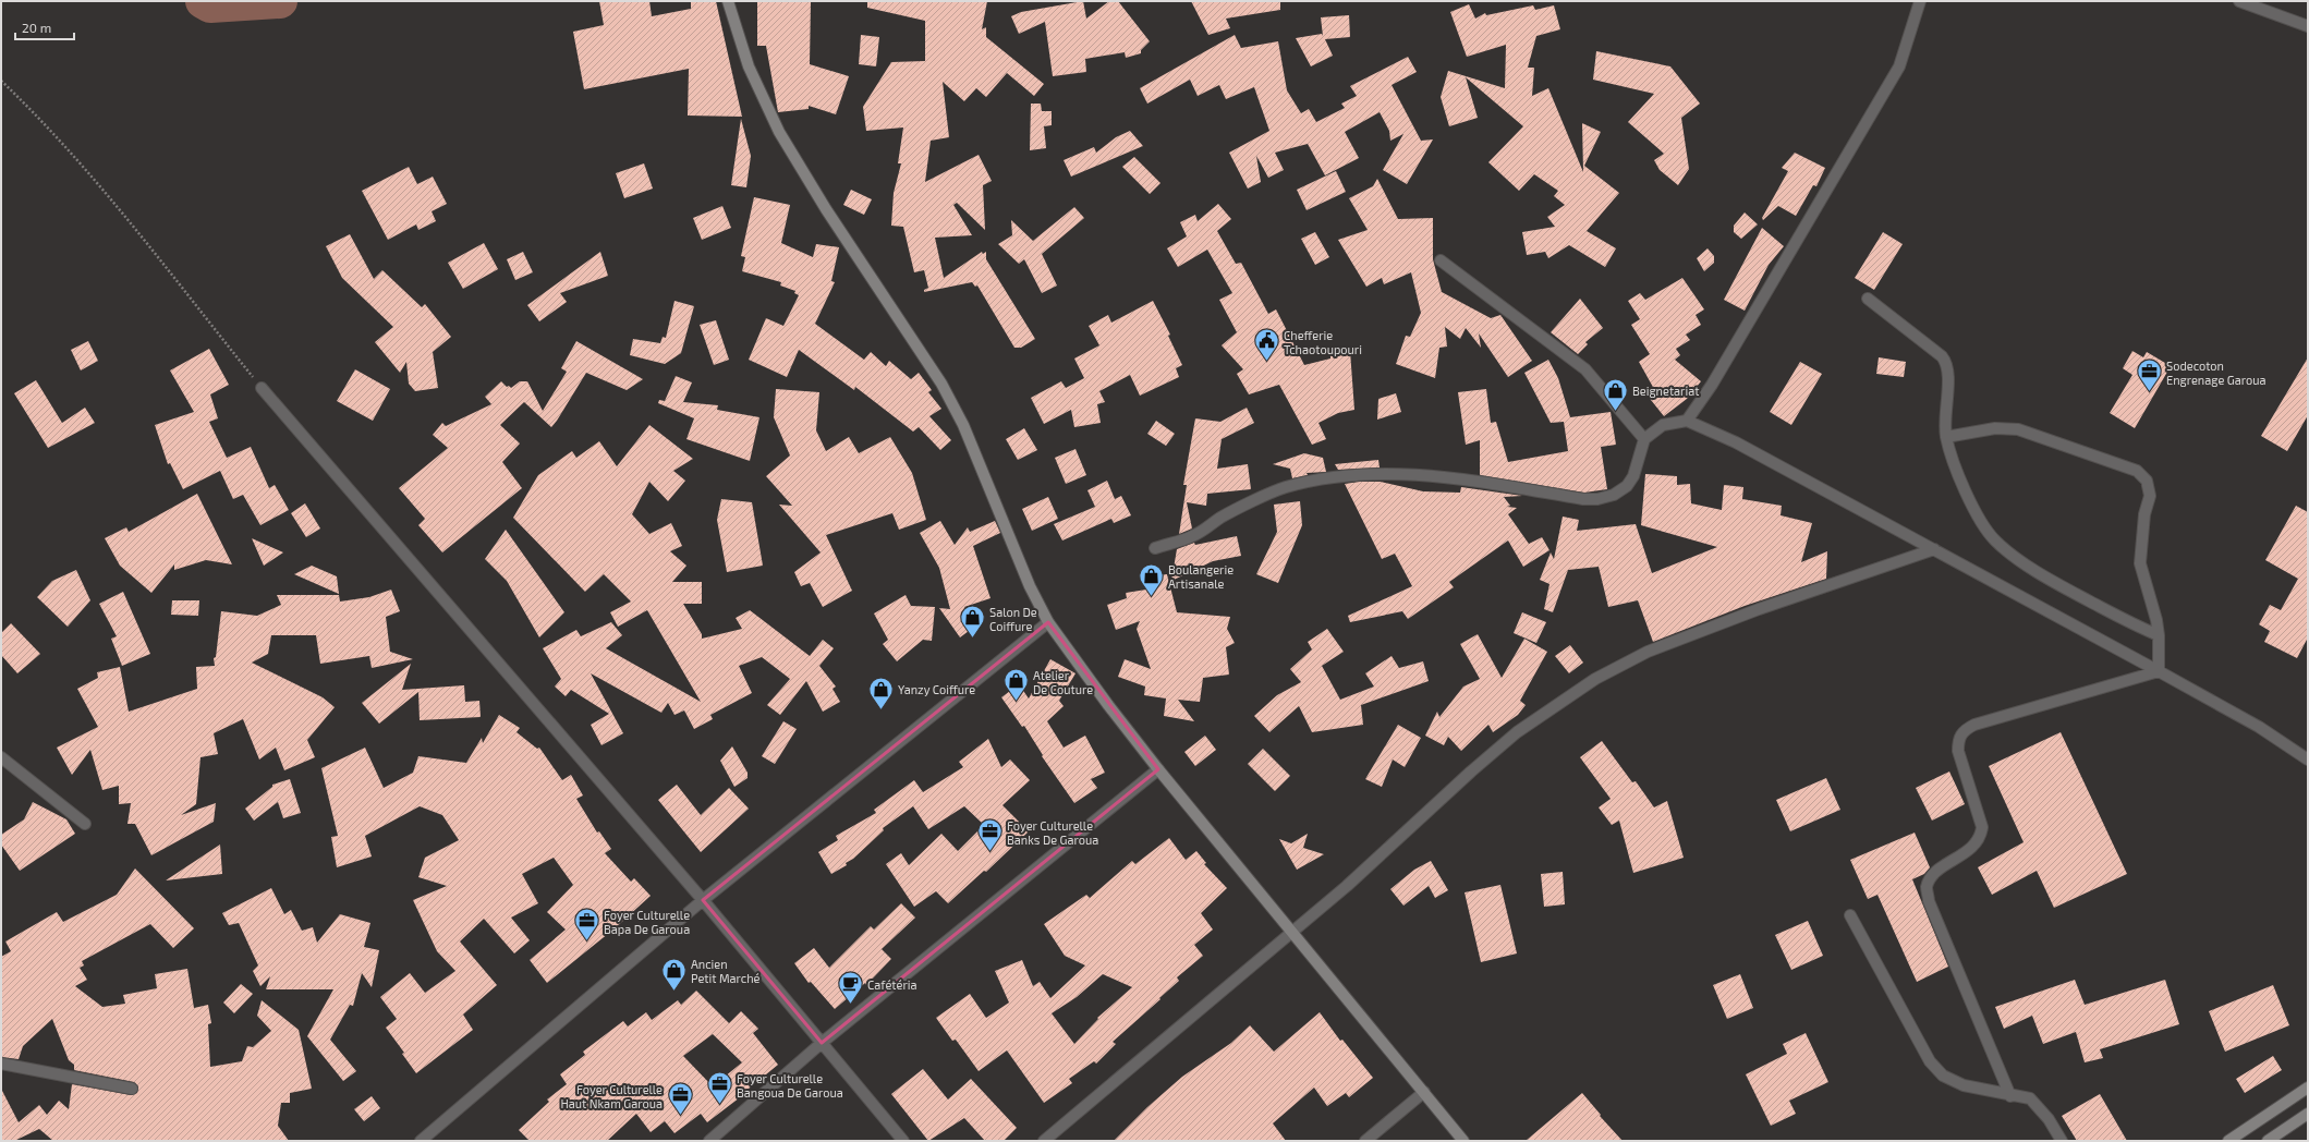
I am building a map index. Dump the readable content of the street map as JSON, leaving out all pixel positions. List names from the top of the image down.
{
  "places": {
    "public building": ["Chefferie Tchaotoupouri"],
    "office": [
      "Sodecoton Engrenage Garoua",
      "Foyer Culturelle Banks De Garoua",
      "Foyer Culturelle Bapa De Garoua",
      "Foyer Culturelle Bangoua De Garoua",
      "Foyer Culturelle Haut Nkam Garoua"
    ],
    "shop": [
      "Beignetariat",
      "Boulangerie Artisanale",
      "Salon De Coiffure",
      "Atelier De Couture",
      "Yanzy Coiffure",
      "Ancien Petit Marché"
    ],
    "cafe": ["Cafétéria"]
  },
  "scale_bar": "20 m"
}
